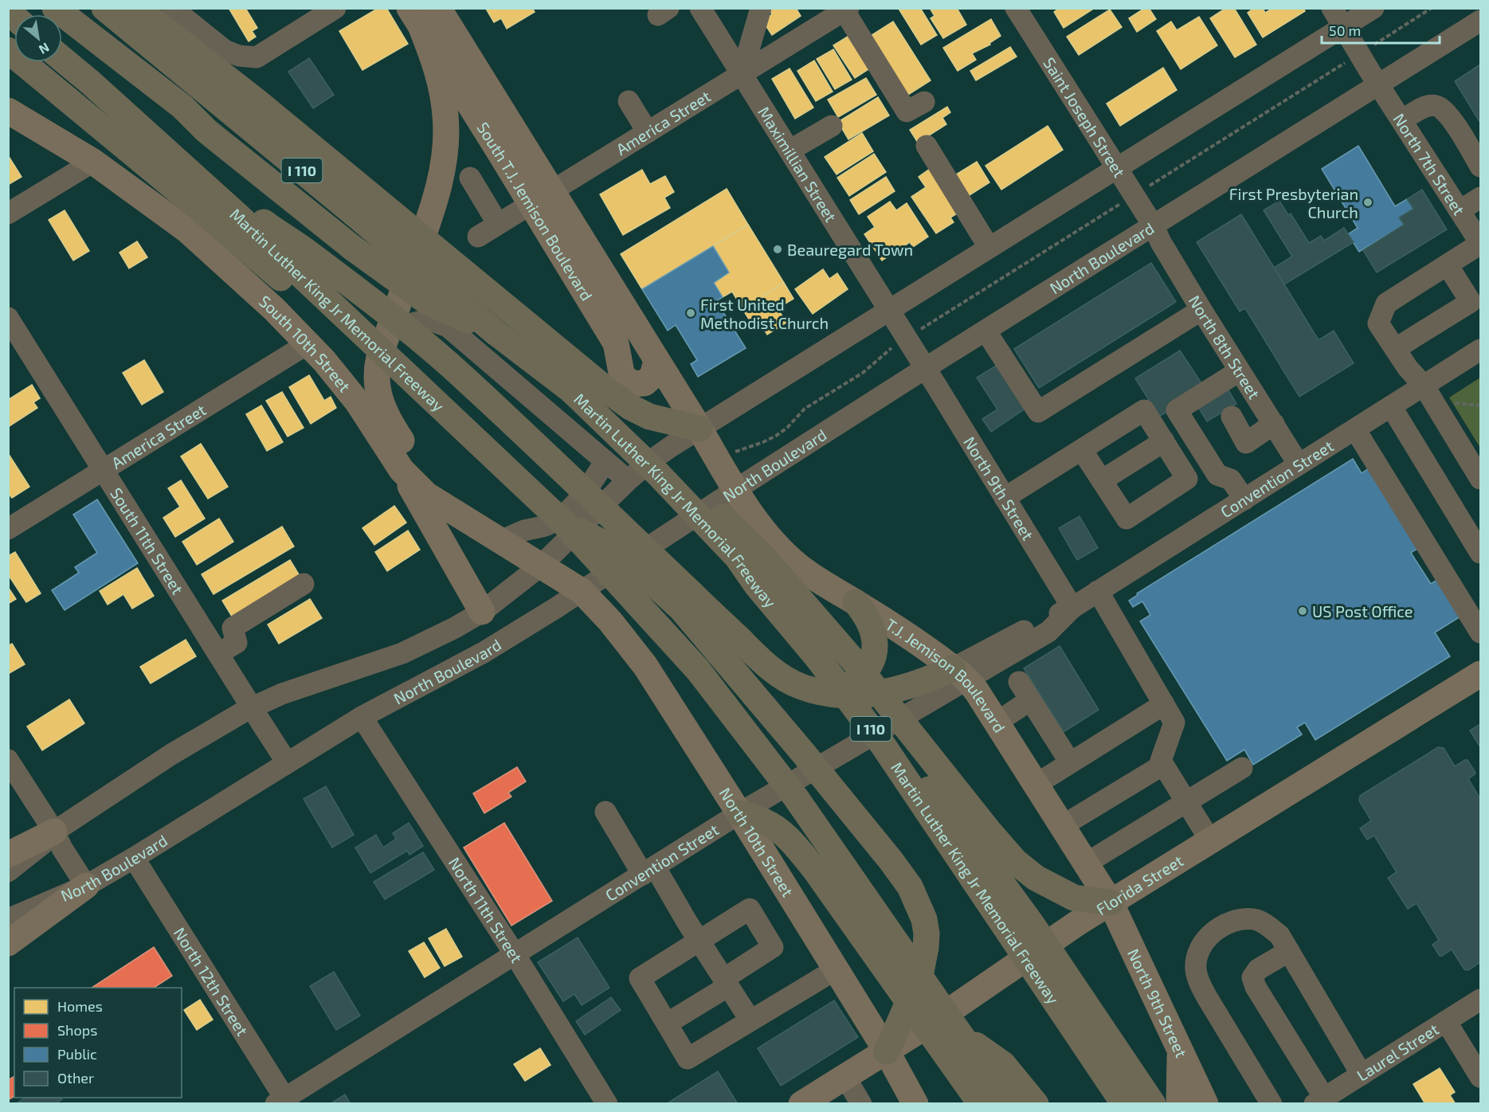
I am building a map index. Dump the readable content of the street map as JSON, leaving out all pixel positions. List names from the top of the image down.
{
  "streets": {
    "highway": ["I 110", "Martin Luther King Jr Memorial Freeway"],
    "main road": [
      "South T.J. Jemison Boulevard",
      "South 10th Street",
      "North 9th Street",
      "T.J. Jemison Boulevard",
      "North 10th Street",
      "Florida Street"
    ],
    "street": [
      "Saint Joseph Street",
      "America Street",
      "North 7th Street",
      "Maximillian Street",
      "North Boulevard",
      "North 8th Street",
      "Convention Street",
      "South 11th Street",
      "North 11th Street",
      "North 12th Street",
      "Laurel Street"
    ]
  },
  "crossings": [
    ["Saint Joseph Street", "North Boulevard"],
    ["Saint Joseph Street", "North 8th Street"],
    ["America Street", "Maximillian Street"],
    ["America Street", "South T.J. Jemison Boulevard"],
    ["America Street", "South 10th Street"],
    ["America Street", "South 11th Street"],
    ["North 7th Street", "North Boulevard"],
    ["Maximillian Street", "North Boulevard"],
    ["Maximillian Street", "North 9th Street"],
    ["South T.J. Jemison Boulevard", "North Boulevard"],
    ["South T.J. Jemison Boulevard", "T.J. Jemison Boulevard"],
    ["North Boulevard", "South 10th Street"],
    ["North Boulevard", "North 8th Street"],
    ["North Boulevard", "North 9th Street"],
    ["North Boulevard", "South 11th Street"],
    ["North Boulevard", "T.J. Jemison Boulevard"],
    ["North Boulevard", "North 10th Street"],
    ["North Boulevard", "North 11th Street"],
    ["North Boulevard", "North 12th Street"],
    ["South 10th Street", "North 10th Street"],
    ["North 8th Street", "Convention Street"],
    ["Convention Street", "North 9th Street"],
    ["Convention Street", "T.J. Jemison Boulevard"],
    ["Convention Street", "North 10th Street"],
    ["Convention Street", "North 11th Street"],
    ["Convention Street", "North 12th Street"],
    ["North 9th Street", "T.J. Jemison Boulevard"],
    ["North 9th Street", "Florida Street"],
    ["T.J. Jemison Boulevard", "Florida Street"],
    ["North 10th Street", "Florida Street"]
  ],
  "places": [
    "First Presbyterian Church",
    "Beauregard Town",
    "First United Methodist Church",
    "US Post Office"
  ],
  "legend": [
    "Homes",
    "Shops",
    "Public",
    "Other"
  ],
  "scale_bar": "50 m",
  "north": "bottom right"
}
